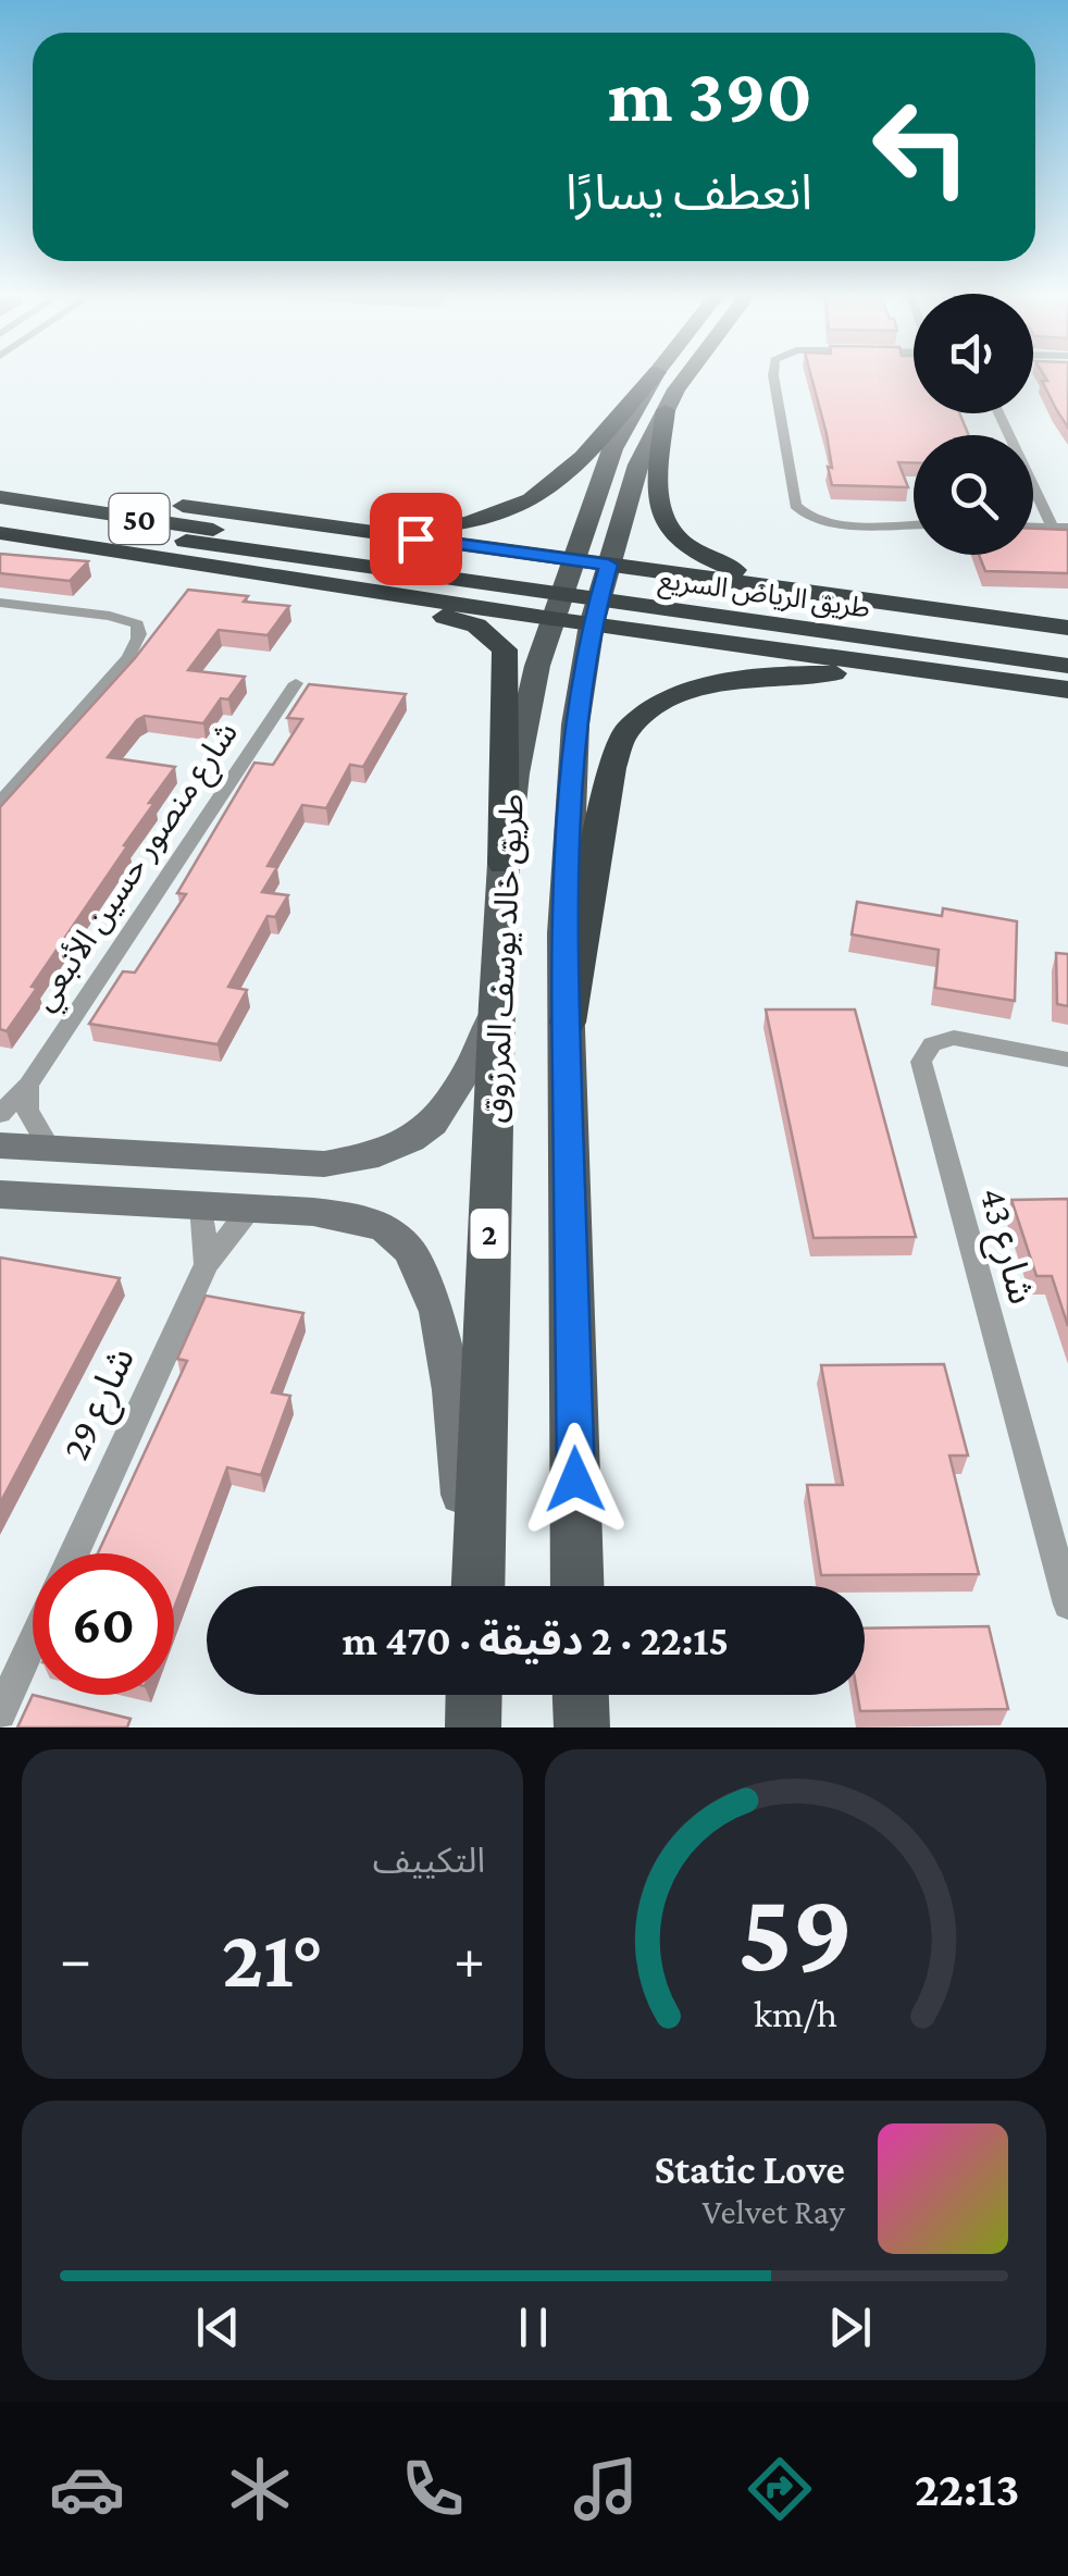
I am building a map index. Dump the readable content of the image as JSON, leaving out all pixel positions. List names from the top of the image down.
{
  "streets": {
    "highway": ["50", "طريق الرياض السريع"],
    "main road": ["طريق خالد يوسف المرزوق", "2"],
    "street": ["شارع منصور حسين الأنبعي", "شارع 43", "شارع 29"]
  },
  "page": {
    "turn": ["390 m", "انعطف يسارًا"],
    "limit": "60",
    "trip": "22:15 · 2 دقيقة · 470 m",
    "tile": "التكييف",
    "heat": ["−", "21°", "+"],
    "song": ["Static Love", "Velvet Ray"],
    "tabs": "22:13",
    "gauge": ["59", "km/h"]
  }
}
